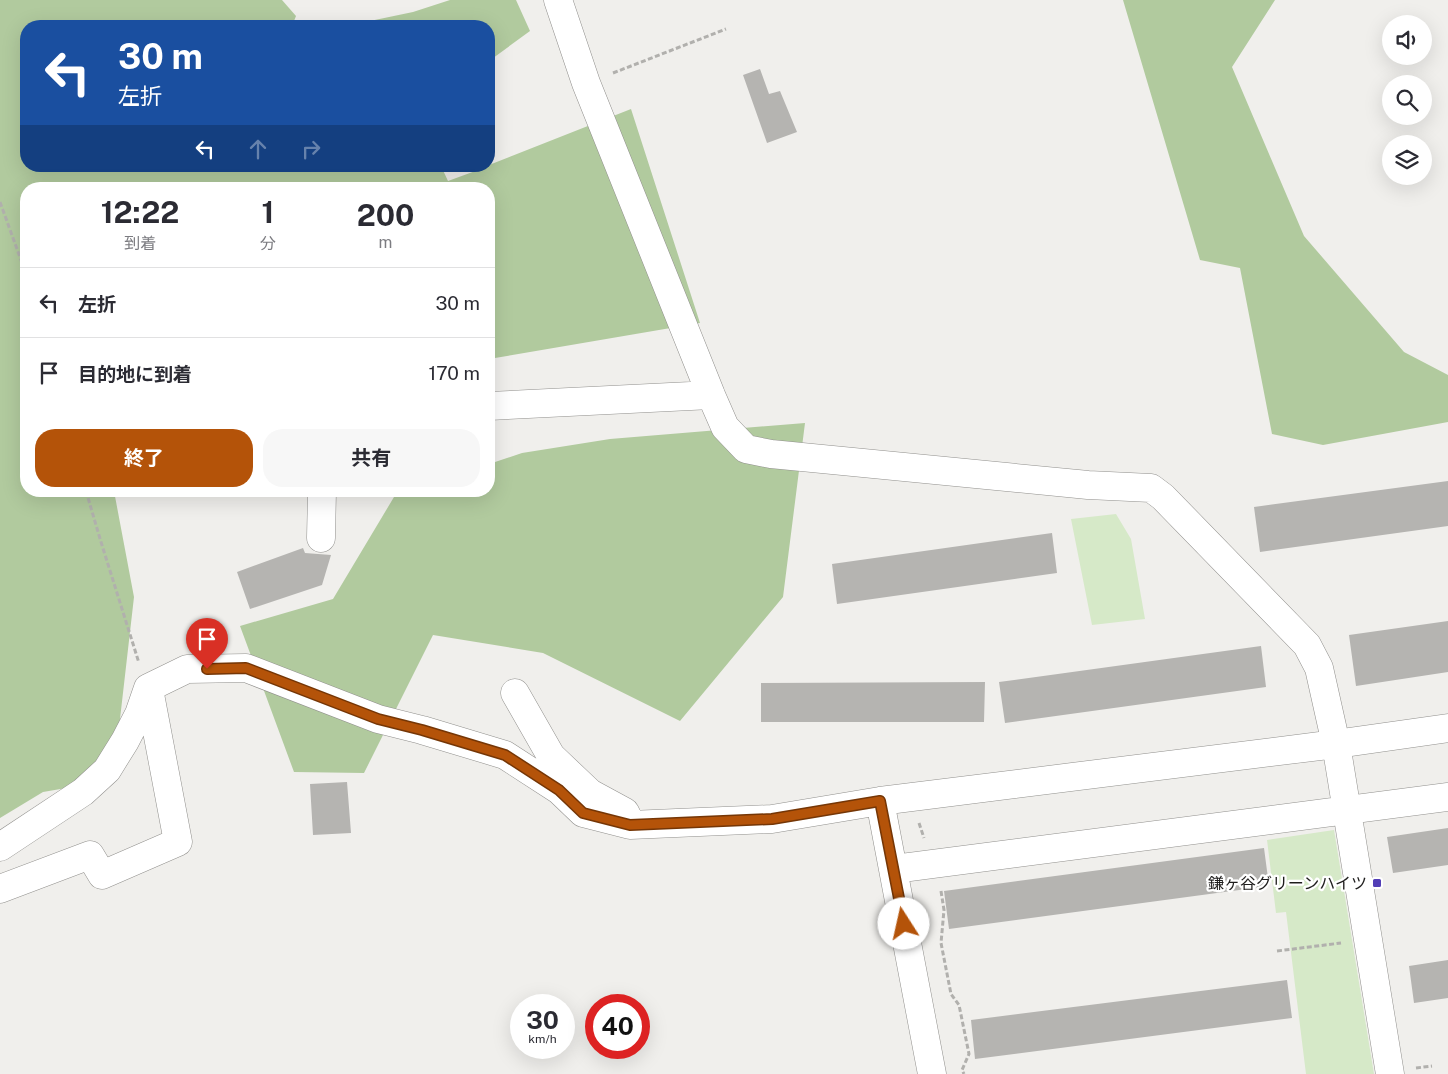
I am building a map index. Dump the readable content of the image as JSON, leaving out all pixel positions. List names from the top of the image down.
{
  "places": {
    "transit": ["鎌ヶ谷グリーンハイツ"]
  },
  "page": {
    "turn": ["30 m", "左折"],
    "eta": [
      "12:22",
      "到着",
      "1",
      "分",
      "200",
      "m"
    ],
    "list": [
      {
        "name": "左折",
        "value": "30 m"
      },
      {
        "name": "目的地に到着",
        "value": "170 m"
      }
    ],
    "buttons": ["終了", "共有"],
    "speed": "30 km/h",
    "limit": "40"
  }
}
